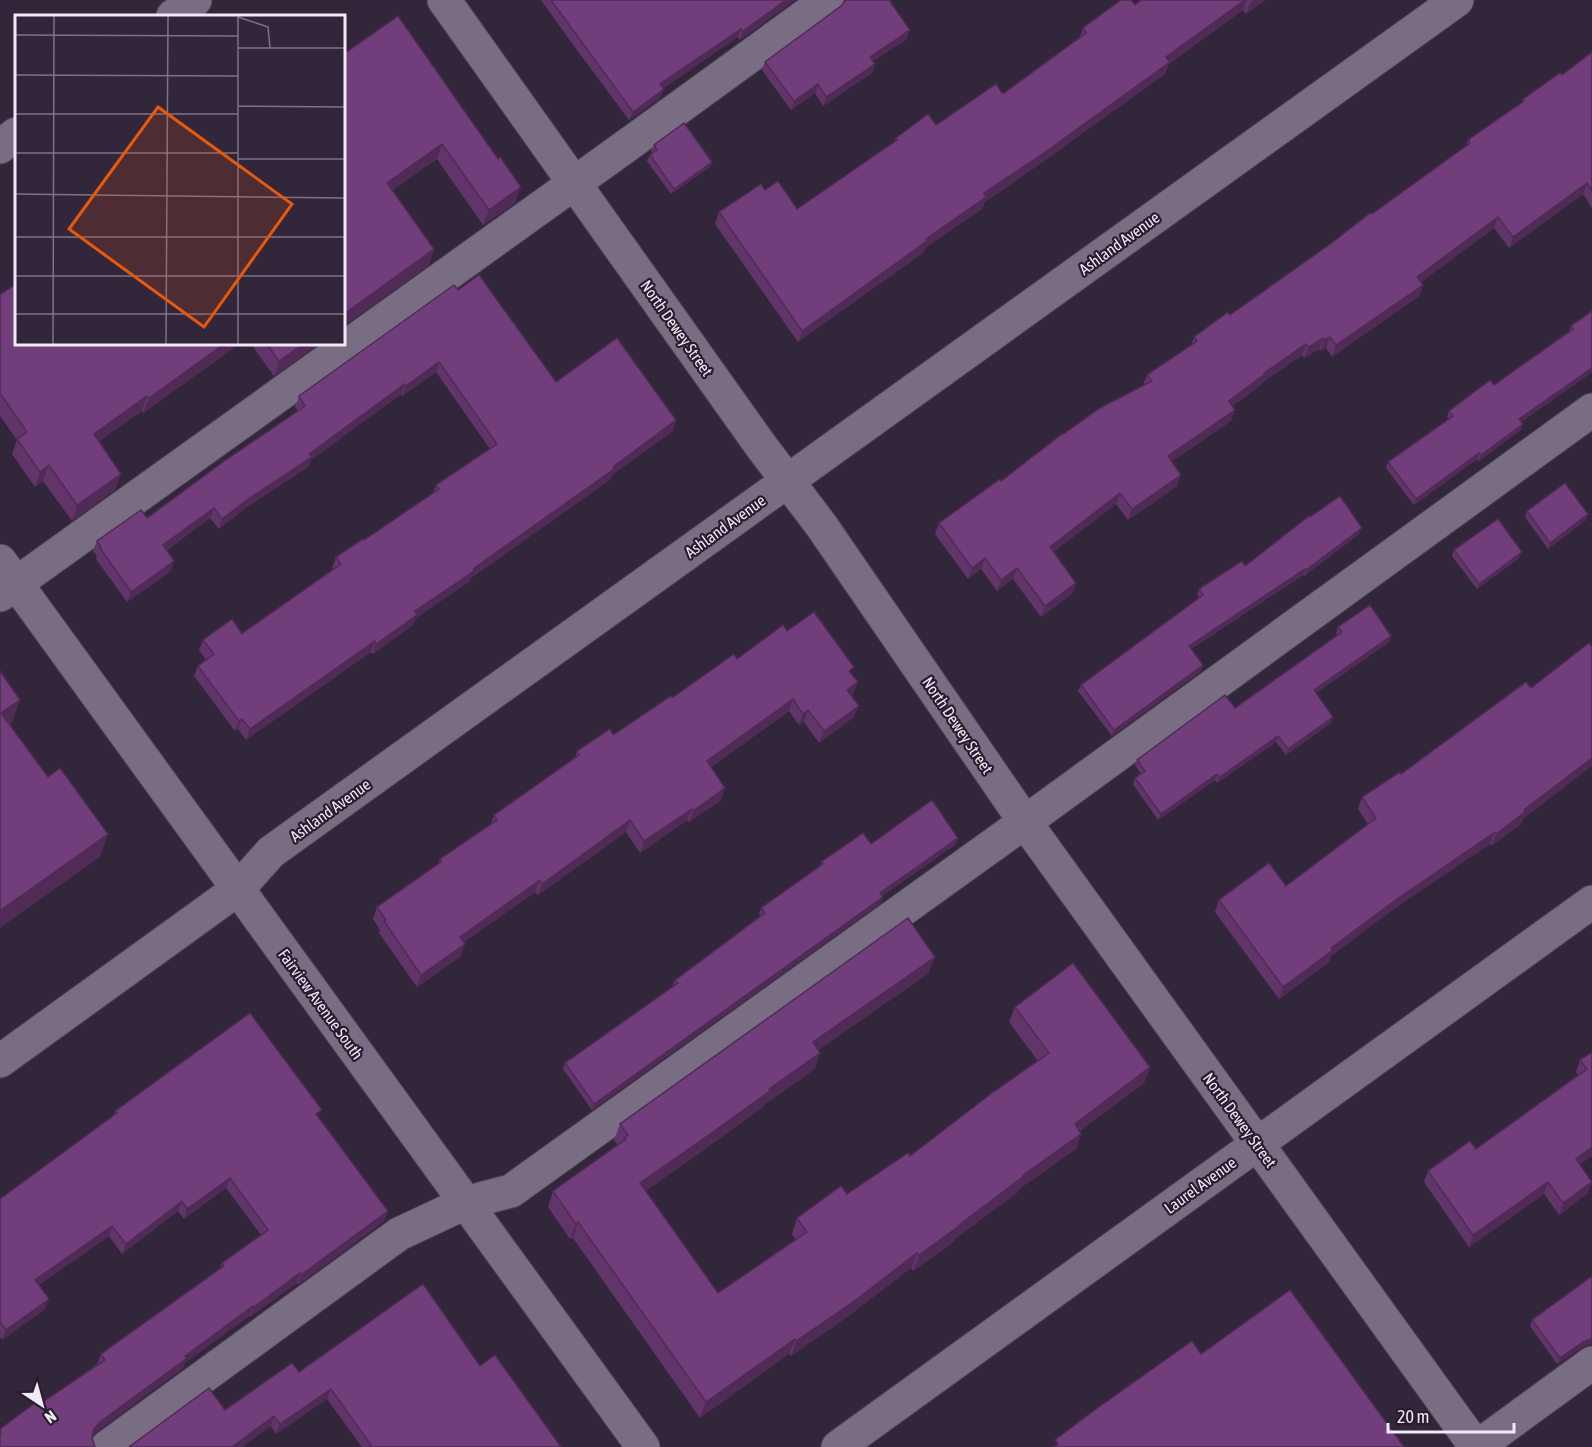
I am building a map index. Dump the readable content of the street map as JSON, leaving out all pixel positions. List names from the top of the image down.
{
  "streets": {
    "street": [
      "Ashland Avenue",
      "North Dewey Street",
      "Fairview Avenue South",
      "Laurel Avenue"
    ]
  },
  "crossings": [
    ["Ashland Avenue", "North Dewey Street"],
    ["Ashland Avenue", "Fairview Avenue South"],
    ["North Dewey Street", "Laurel Avenue"]
  ],
  "scale_bar": "20 m",
  "north": "bottom right"
}
